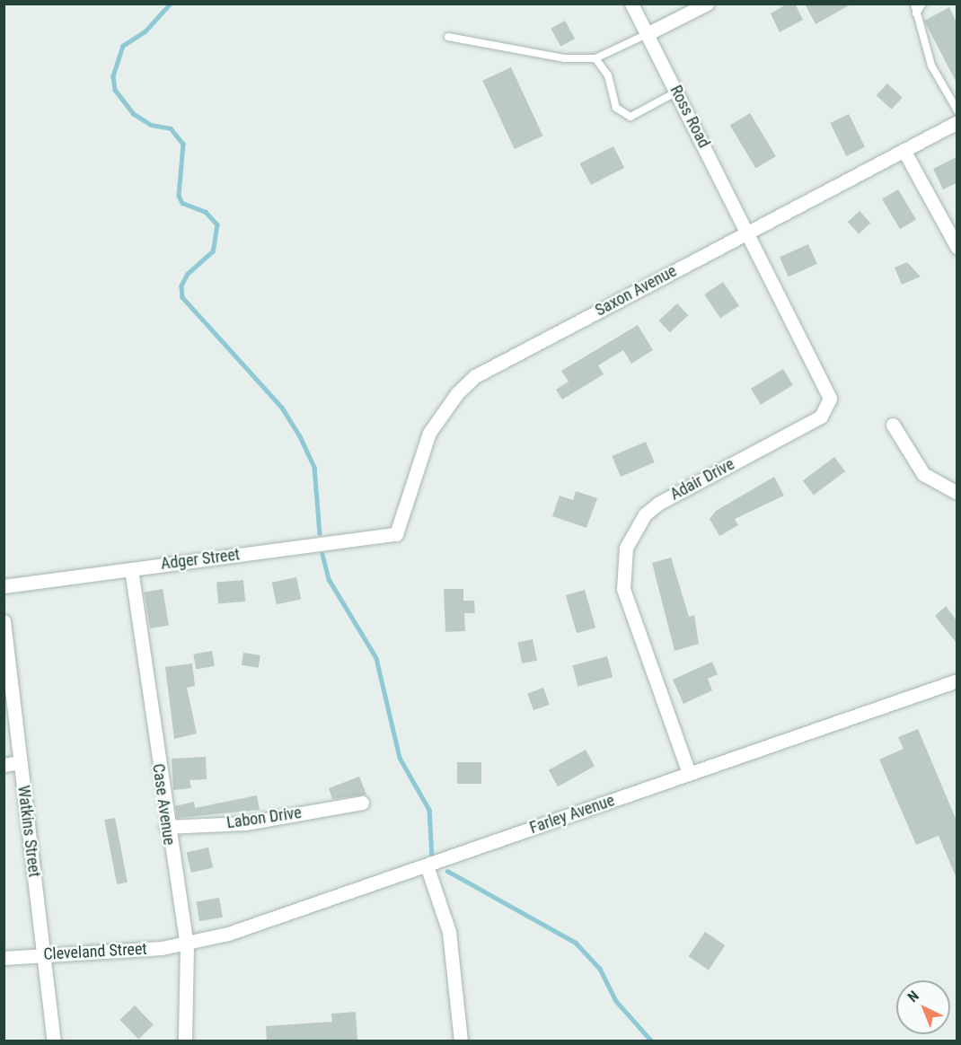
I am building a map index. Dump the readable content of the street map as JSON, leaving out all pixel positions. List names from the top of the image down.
{
  "streets": {
    "street": [
      "Ross Road",
      "Saxon Avenue",
      "Adair Drive",
      "Adger Street",
      "Case Avenue",
      "Farley Avenue",
      "Labon Drive",
      "Watkins Street",
      "Cleveland Street"
    ]
  },
  "crossings": [
    ["Ross Road", "Saxon Avenue"],
    ["Ross Road", "Adair Drive"],
    ["Saxon Avenue", "Adair Drive"],
    ["Saxon Avenue", "Adger Street"],
    ["Adair Drive", "Farley Avenue"],
    ["Adger Street", "Case Avenue"],
    ["Case Avenue", "Farley Avenue"],
    ["Case Avenue", "Labon Drive"],
    ["Case Avenue", "Cleveland Street"],
    ["Farley Avenue", "Cleveland Street"],
    ["Watkins Street", "Cleveland Street"]
  ],
  "north": "top left"
}
